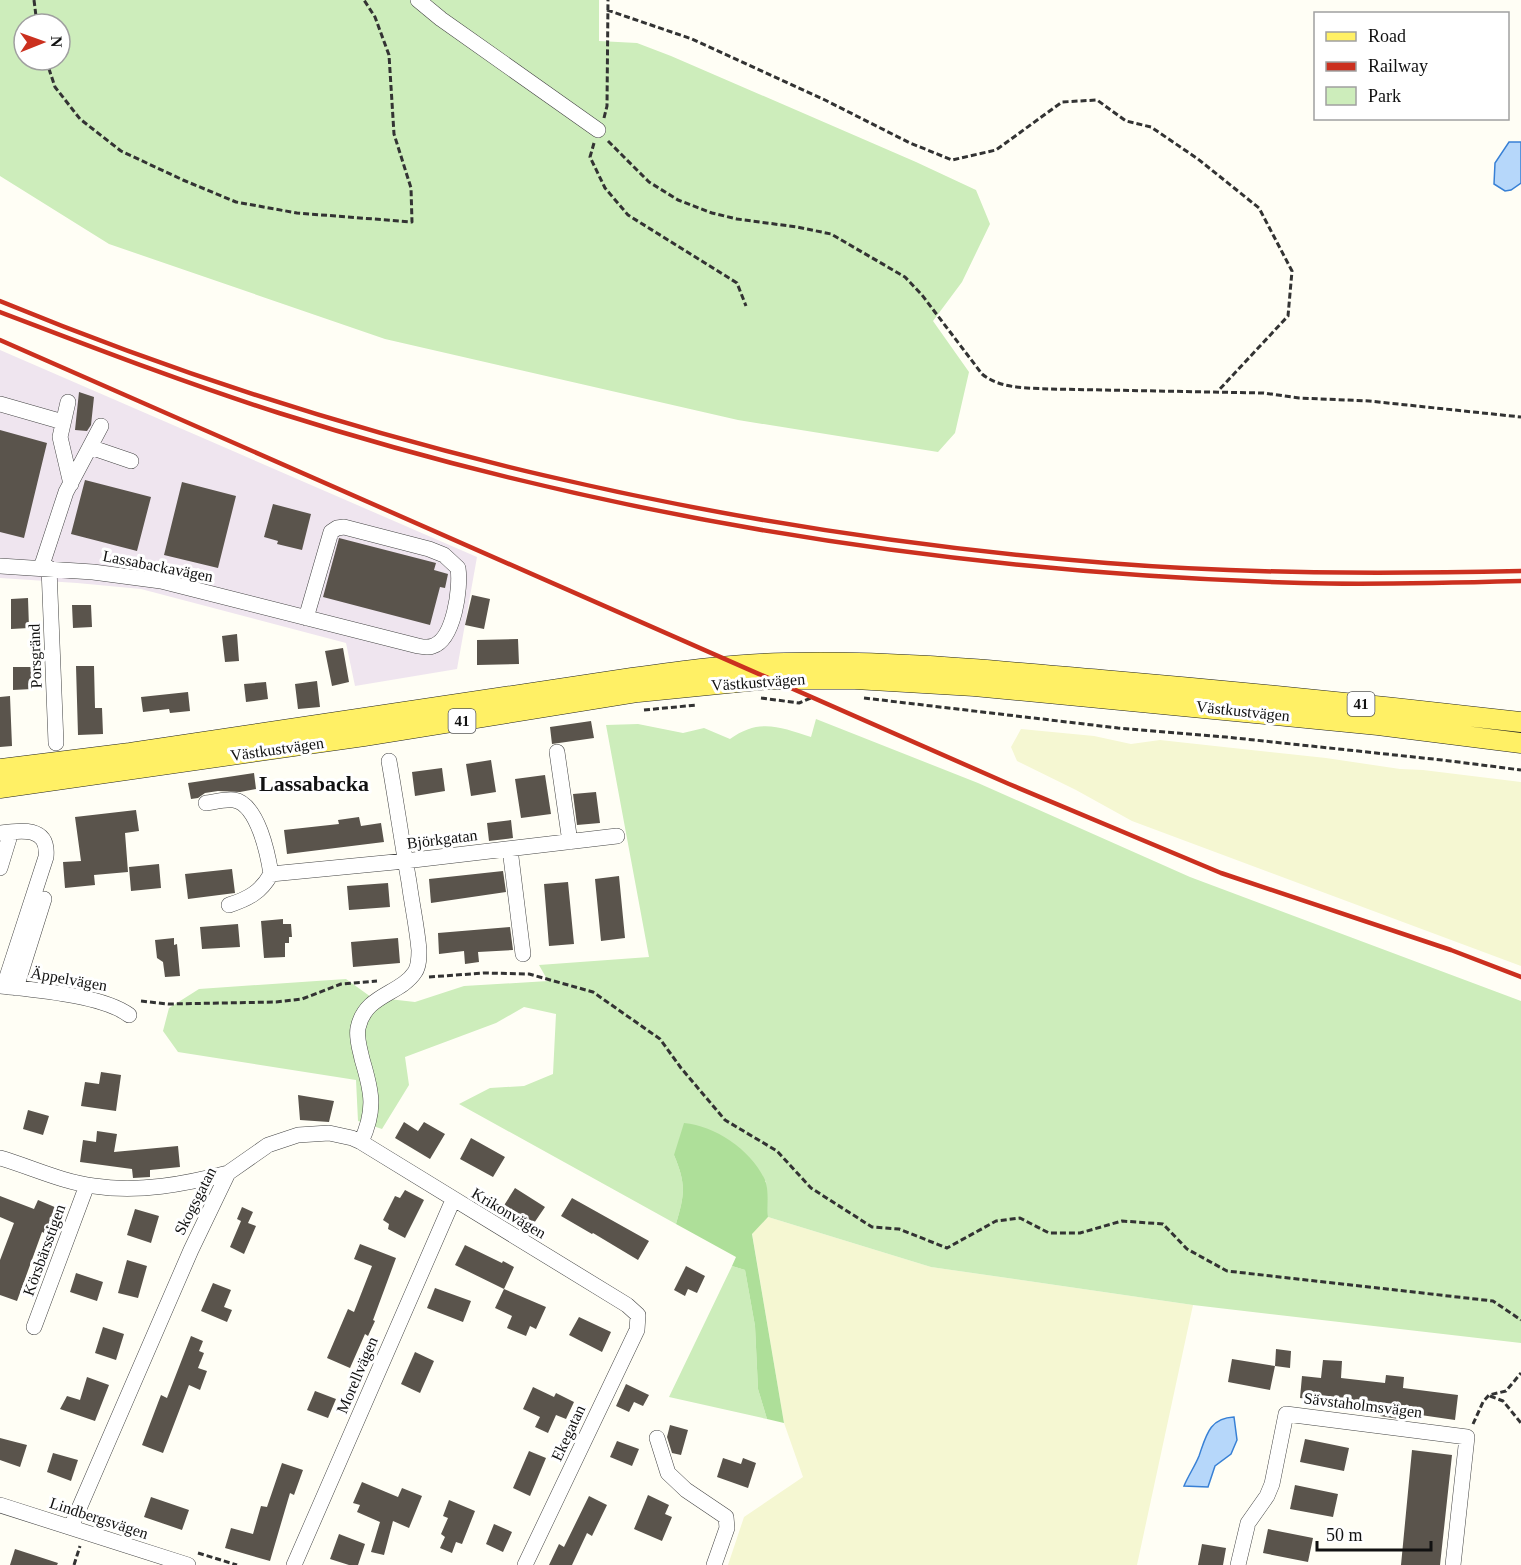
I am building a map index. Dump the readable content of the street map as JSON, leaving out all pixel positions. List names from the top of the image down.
{
  "streets": {
    "main road": ["Västkustvägen", "41"],
    "street": [
      "Lassabackavägen",
      "Porsgränd",
      "Björkgatan",
      "Äppelvägen",
      "Skogsgatan",
      "Krikonvägen",
      "Körsbärsstigen",
      "Morellvägen",
      "Sävstaholmsvägen",
      "Ekegatan",
      "Lindbergsvägen"
    ]
  },
  "crossings": [
    ["Lassabackavägen", "Porsgränd"],
    ["Skogsgatan", "Krikonvägen"],
    ["Skogsgatan", "Lindbergsvägen"],
    ["Krikonvägen", "Morellvägen"],
    ["Krikonvägen", "Ekegatan"]
  ],
  "districts": ["Lassabacka"],
  "legend": ["Road", "Railway", "Park"],
  "scale_bar": "50 m",
  "north": "right"
}
